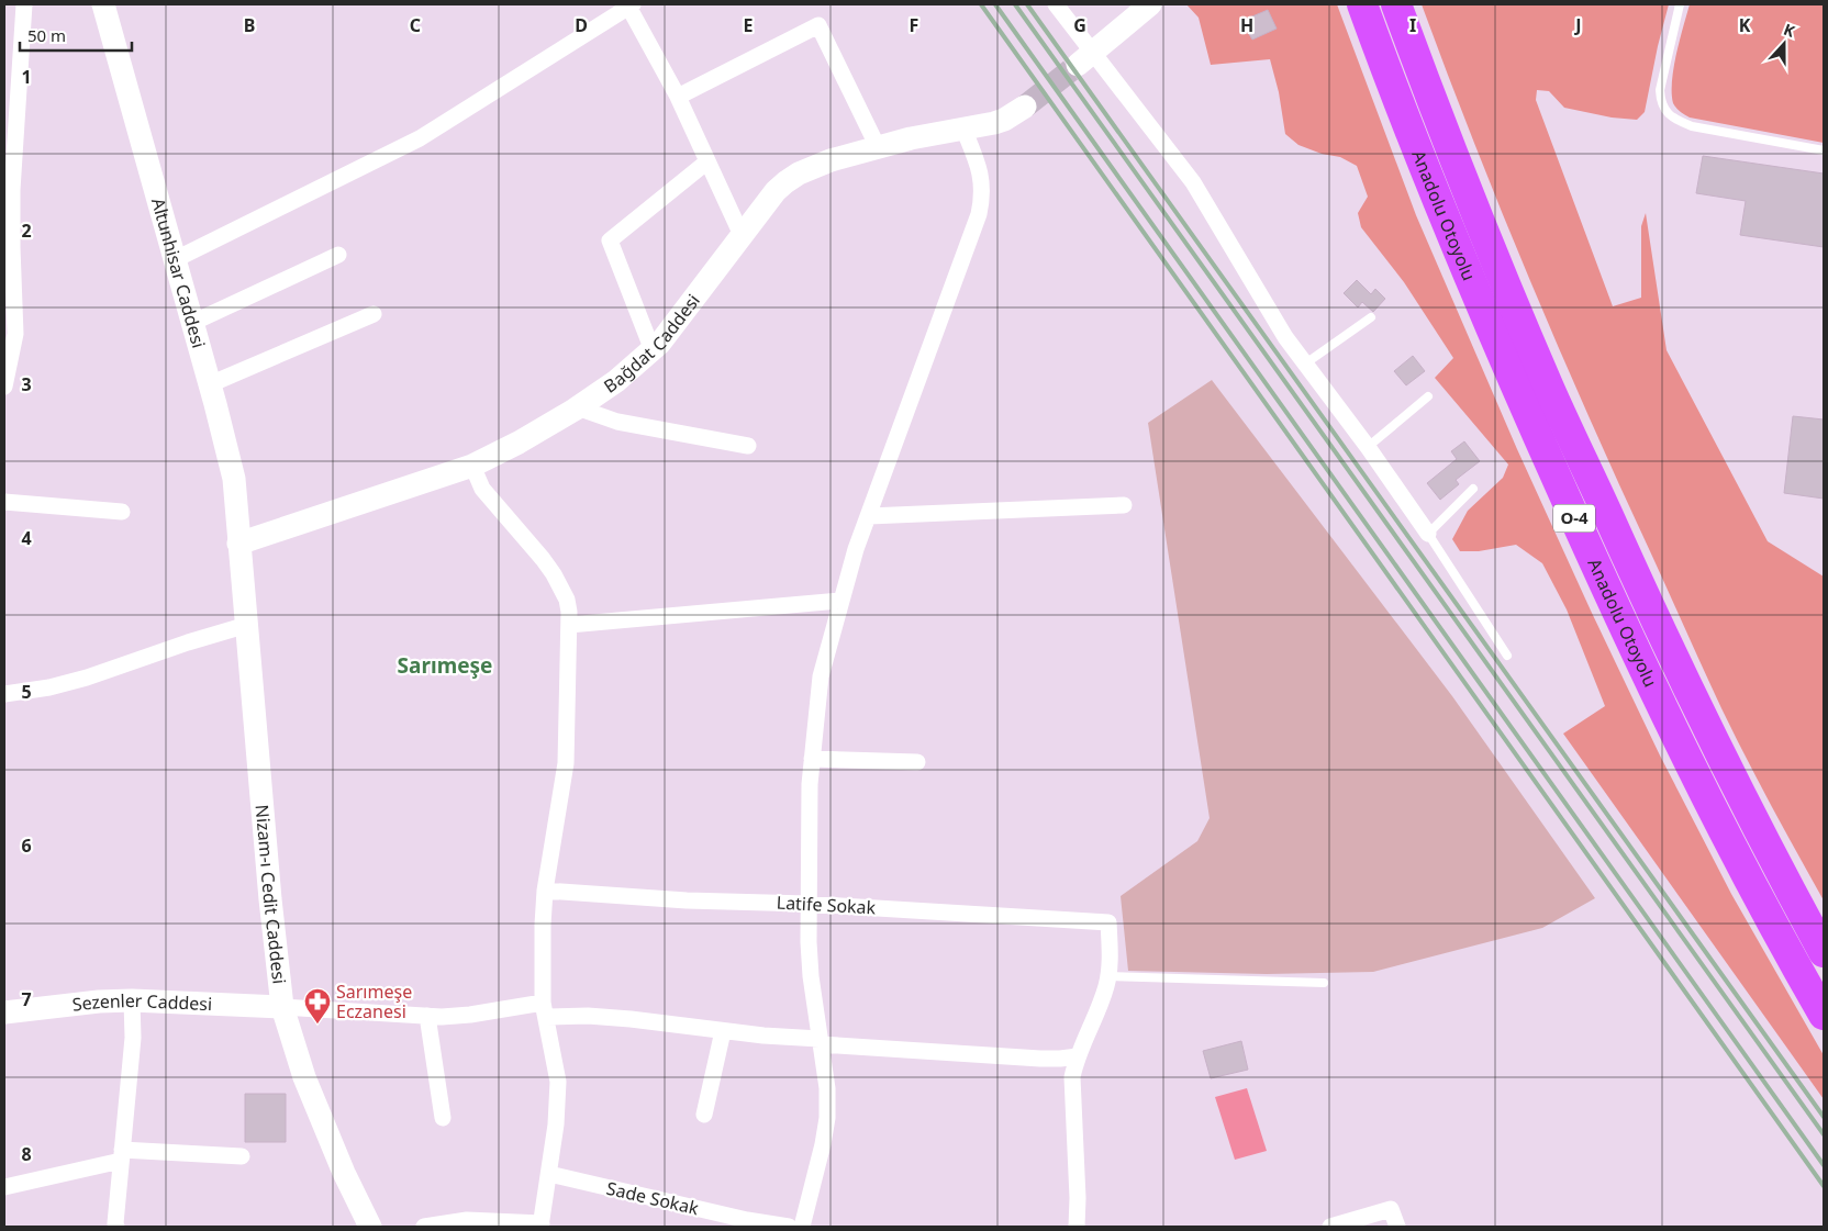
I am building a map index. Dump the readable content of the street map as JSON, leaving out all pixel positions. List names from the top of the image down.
{
  "streets": {
    "highway": ["Anadolu Otoyolu", "O-4"],
    "street": [
      "Altunhisar Caddesi",
      "Bağdat Caddesi",
      "Nizam-ı Cedit Caddesi",
      "Latife Sokak",
      "Sezenler Caddesi",
      "Sade Sokak"
    ]
  },
  "crossings": [
    ["Altunhisar Caddesi", "Bağdat Caddesi"],
    ["Altunhisar Caddesi", "Nizam-ı Cedit Caddesi"],
    ["Bağdat Caddesi", "Nizam-ı Cedit Caddesi"],
    ["Nizam-ı Cedit Caddesi", "Sezenler Caddesi"]
  ],
  "districts": ["Sarımeşe"],
  "places": {
    "pharmacy": ["Sarımeşe Eczanesi"]
  },
  "scale_bar": "50 m",
  "north": "top",
  "grid": {
    "columns": [
      "B",
      "C",
      "D",
      "E",
      "F",
      "G",
      "H",
      "I",
      "J",
      "K"
    ],
    "rows": [
      "1",
      "2",
      "3",
      "4",
      "5",
      "6",
      "7",
      "8"
    ]
  }
}
